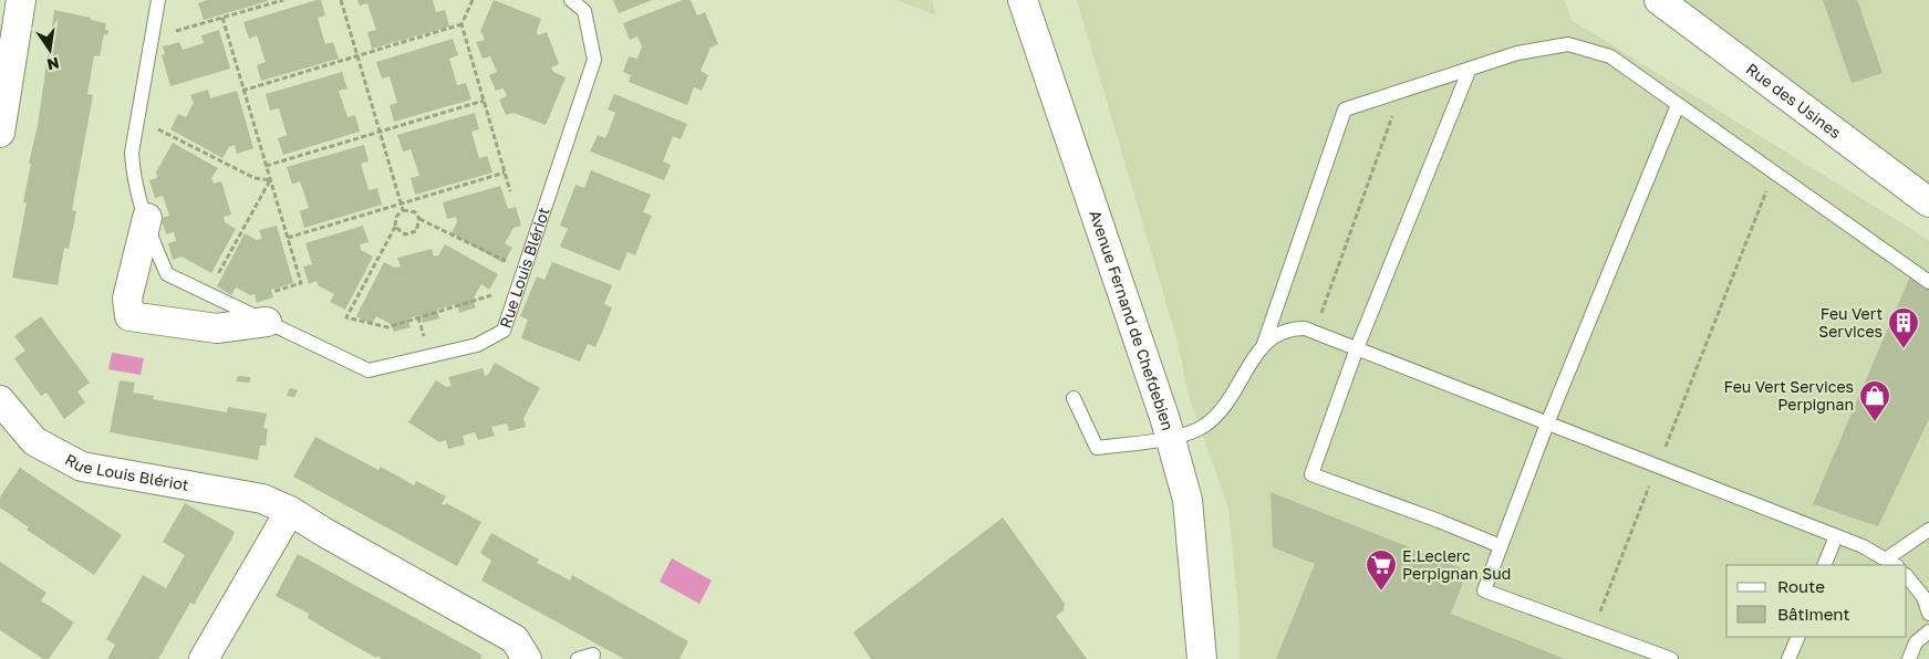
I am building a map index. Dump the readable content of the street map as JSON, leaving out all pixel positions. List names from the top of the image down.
{
  "streets": {
    "street": ["Rue des Usines", "Rue Louis Blériot", "Avenue Fernand de Chefdebien"]
  },
  "places": {
    "building": ["Feu Vert Services"],
    "shop": ["Feu Vert Services Perpignan"],
    "supermarket": ["E.Leclerc Perpignan Sud"]
  },
  "legend": ["Route", "Bâtiment"],
  "north": "bottom"
}
